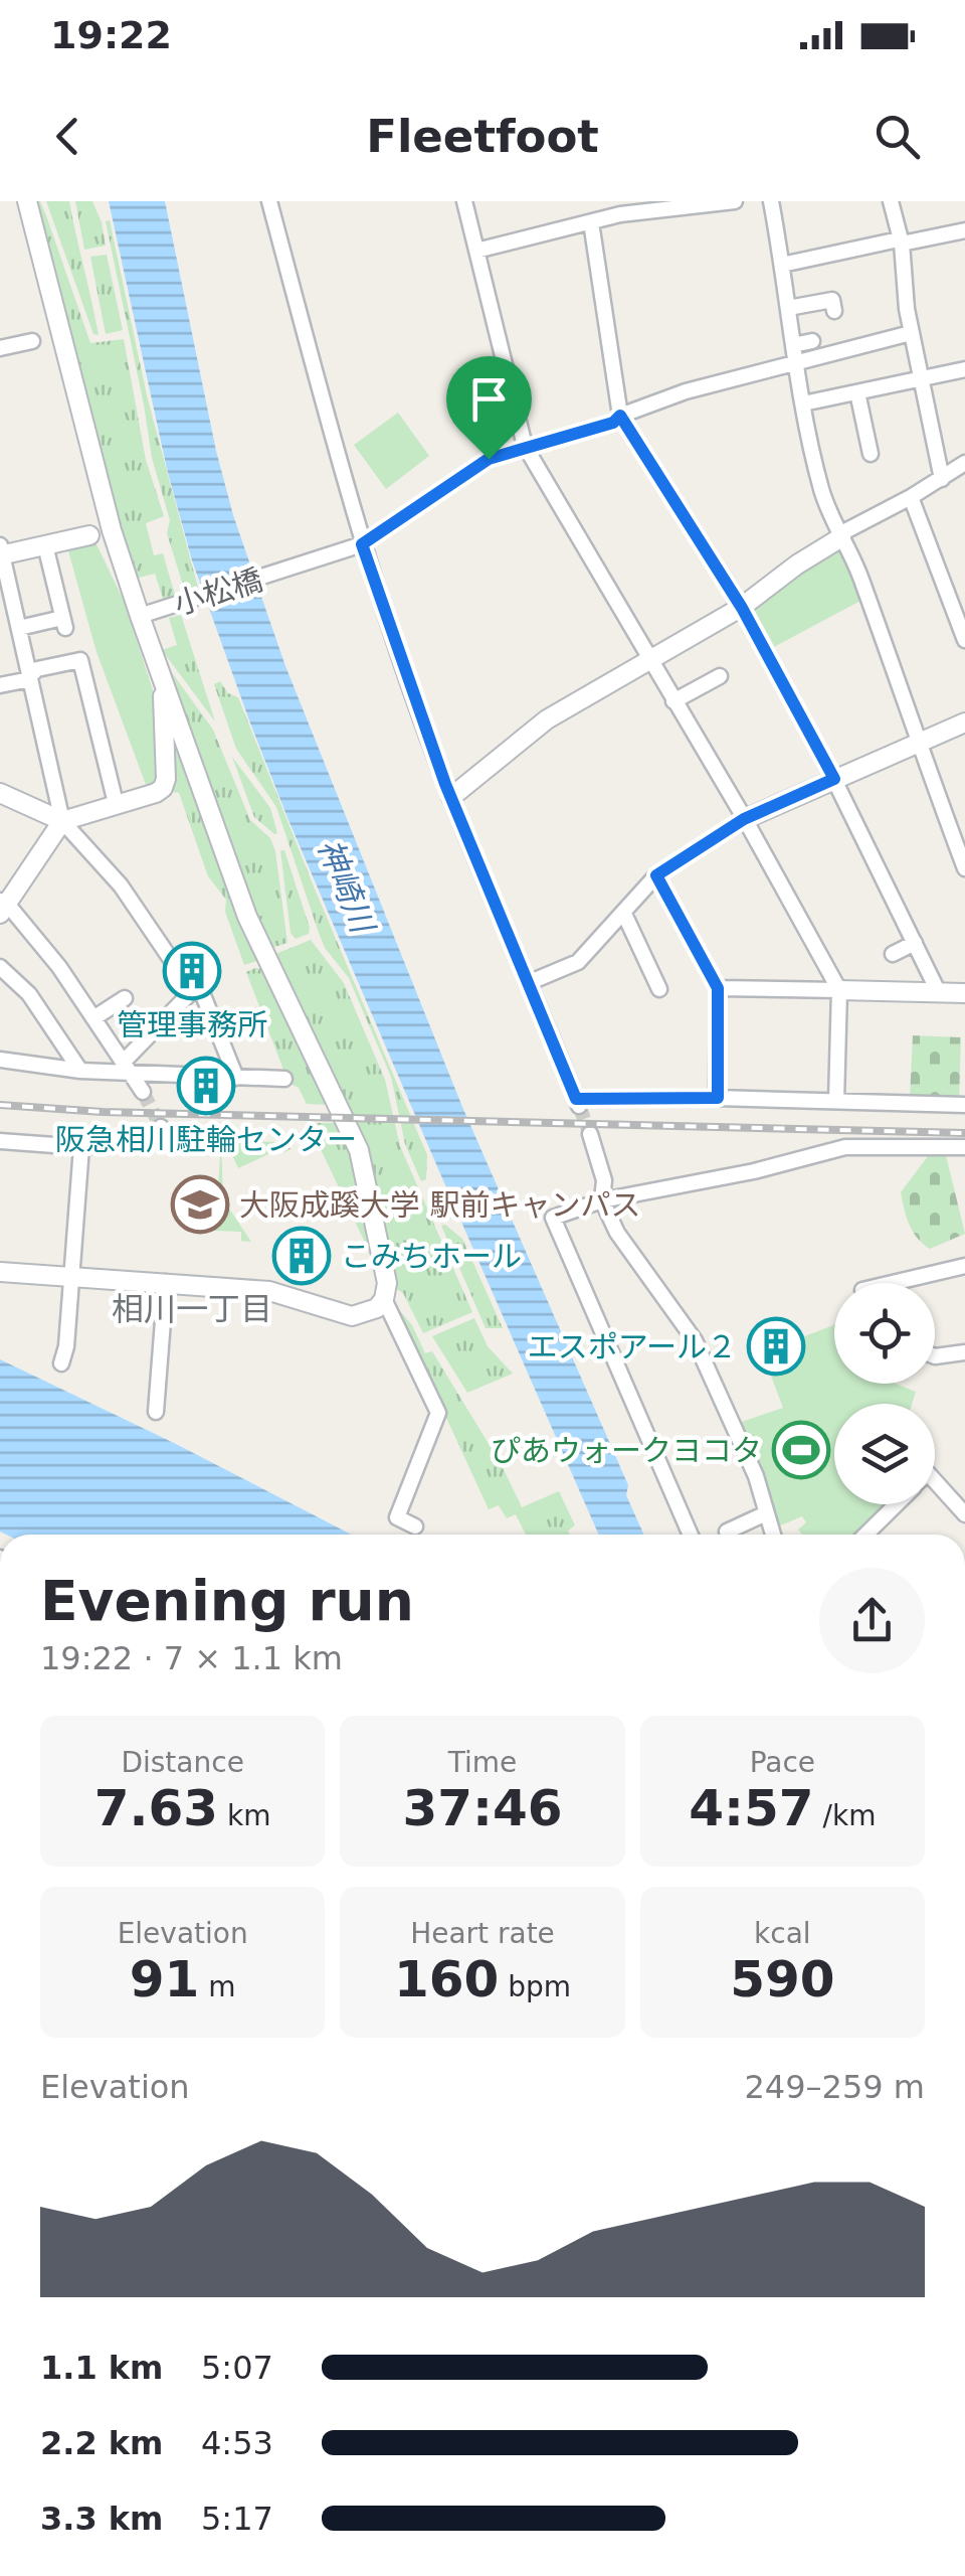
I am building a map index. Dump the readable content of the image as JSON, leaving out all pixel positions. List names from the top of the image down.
{
  "streets": {
    "street": ["小松橋"]
  },
  "districts": ["相川一丁目"],
  "water": ["神崎川"],
  "places": {
    "building": [
      "管理事務所",
      "阪急相川駐輪センター",
      "こみちホール",
      "エスポアール２"
    ],
    "school or university": ["大阪成蹊大学 駅前キャンパス"],
    "sports": ["ぴあウォークヨコタ"]
  },
  "page": {
    "status": "19:22",
    "header": "Fleetfoot",
    "heading": ["Evening run", "19:22 · 7 × 1.1 km"],
    "stats": [
      ["Distance", "7.63 km"],
      ["Time", "37:46"],
      ["Pace", "4:57 /km"],
      ["Elevation", "91 m"],
      ["Heart rate", "160 bpm"],
      ["kcal", "590"]
    ],
    "chart": ["Elevation", "249–259 m"],
    "list": [
      {
        "name": "1.1 km",
        "note": "5:07"
      },
      {
        "name": "2.2 km",
        "note": "4:53"
      },
      {
        "name": "3.3 km",
        "note": "5:17"
      }
    ]
  }
}
